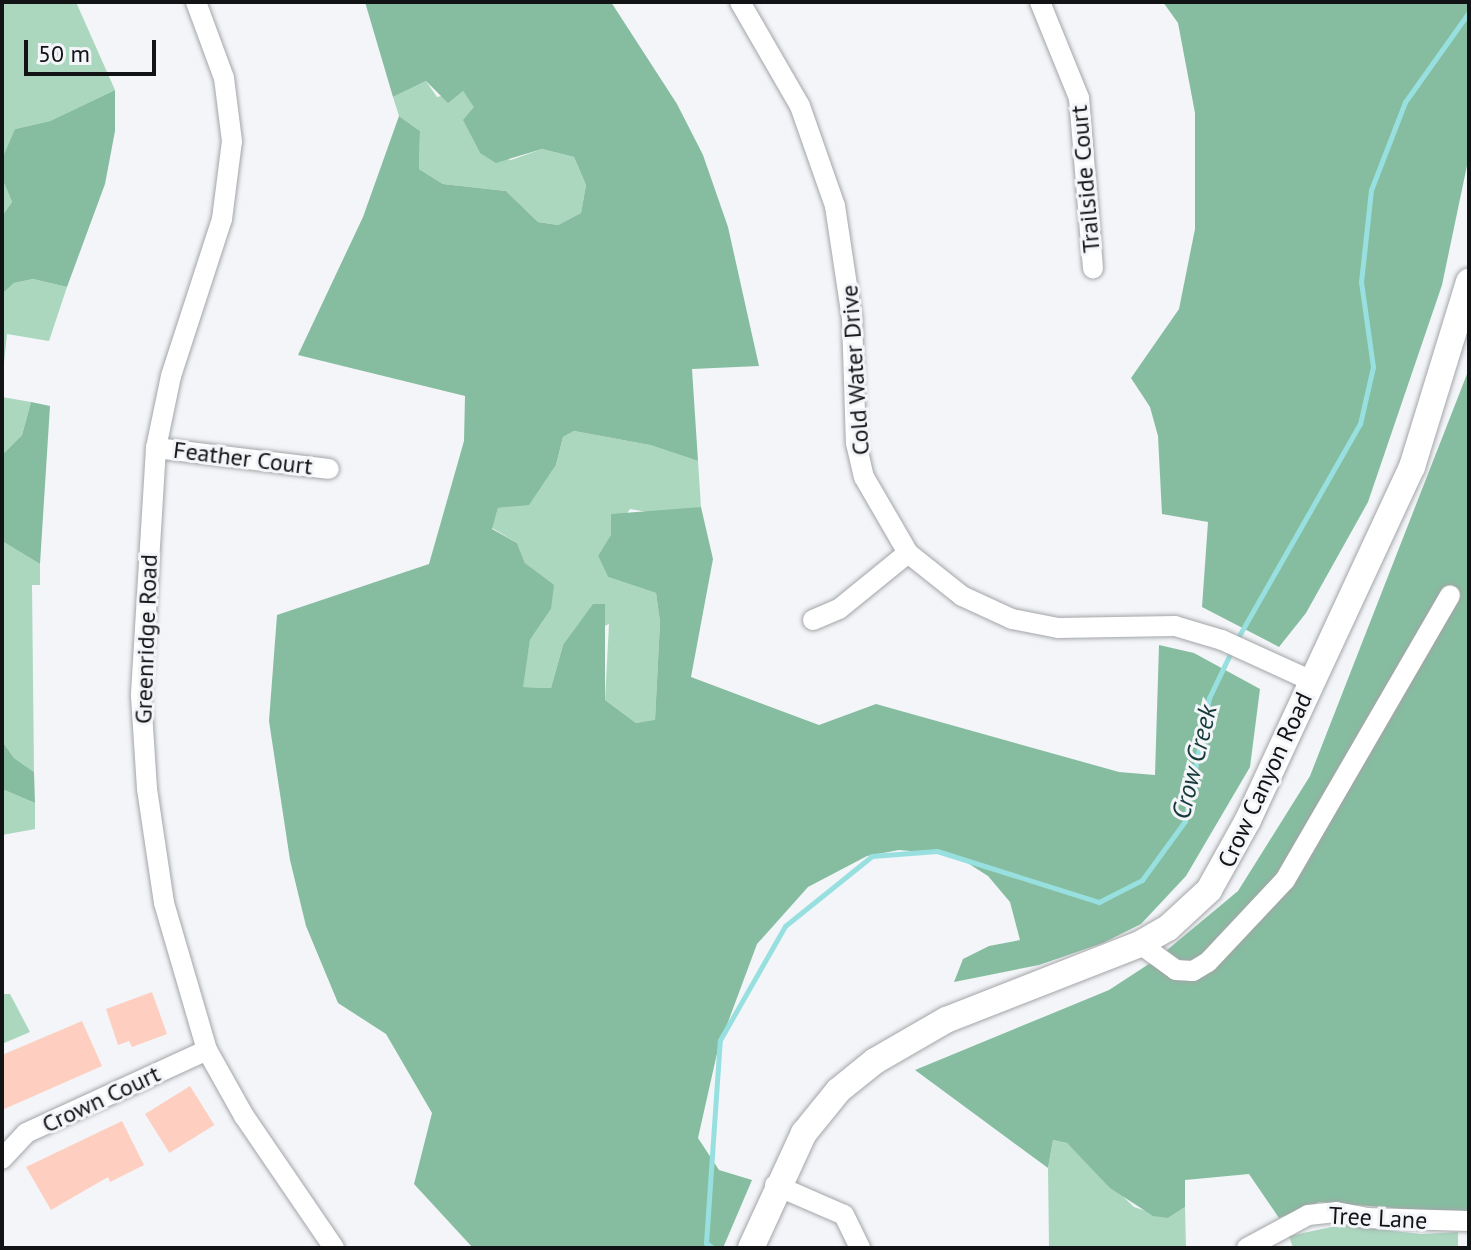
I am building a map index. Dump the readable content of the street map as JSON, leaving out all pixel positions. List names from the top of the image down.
{
  "streets": {
    "main road": ["Crow Canyon Road"],
    "street": [
      "Trailside Court",
      "Cold Water Drive",
      "Feather Court",
      "Greenridge Road",
      "Crown Court",
      "Tree Lane"
    ]
  },
  "crossings": [
    ["Cold Water Drive", "Crow Canyon Road"],
    ["Feather Court", "Greenridge Road"],
    ["Greenridge Road", "Crown Court"]
  ],
  "water": ["Crow Creek"],
  "scale_bar": "50 m"
}
